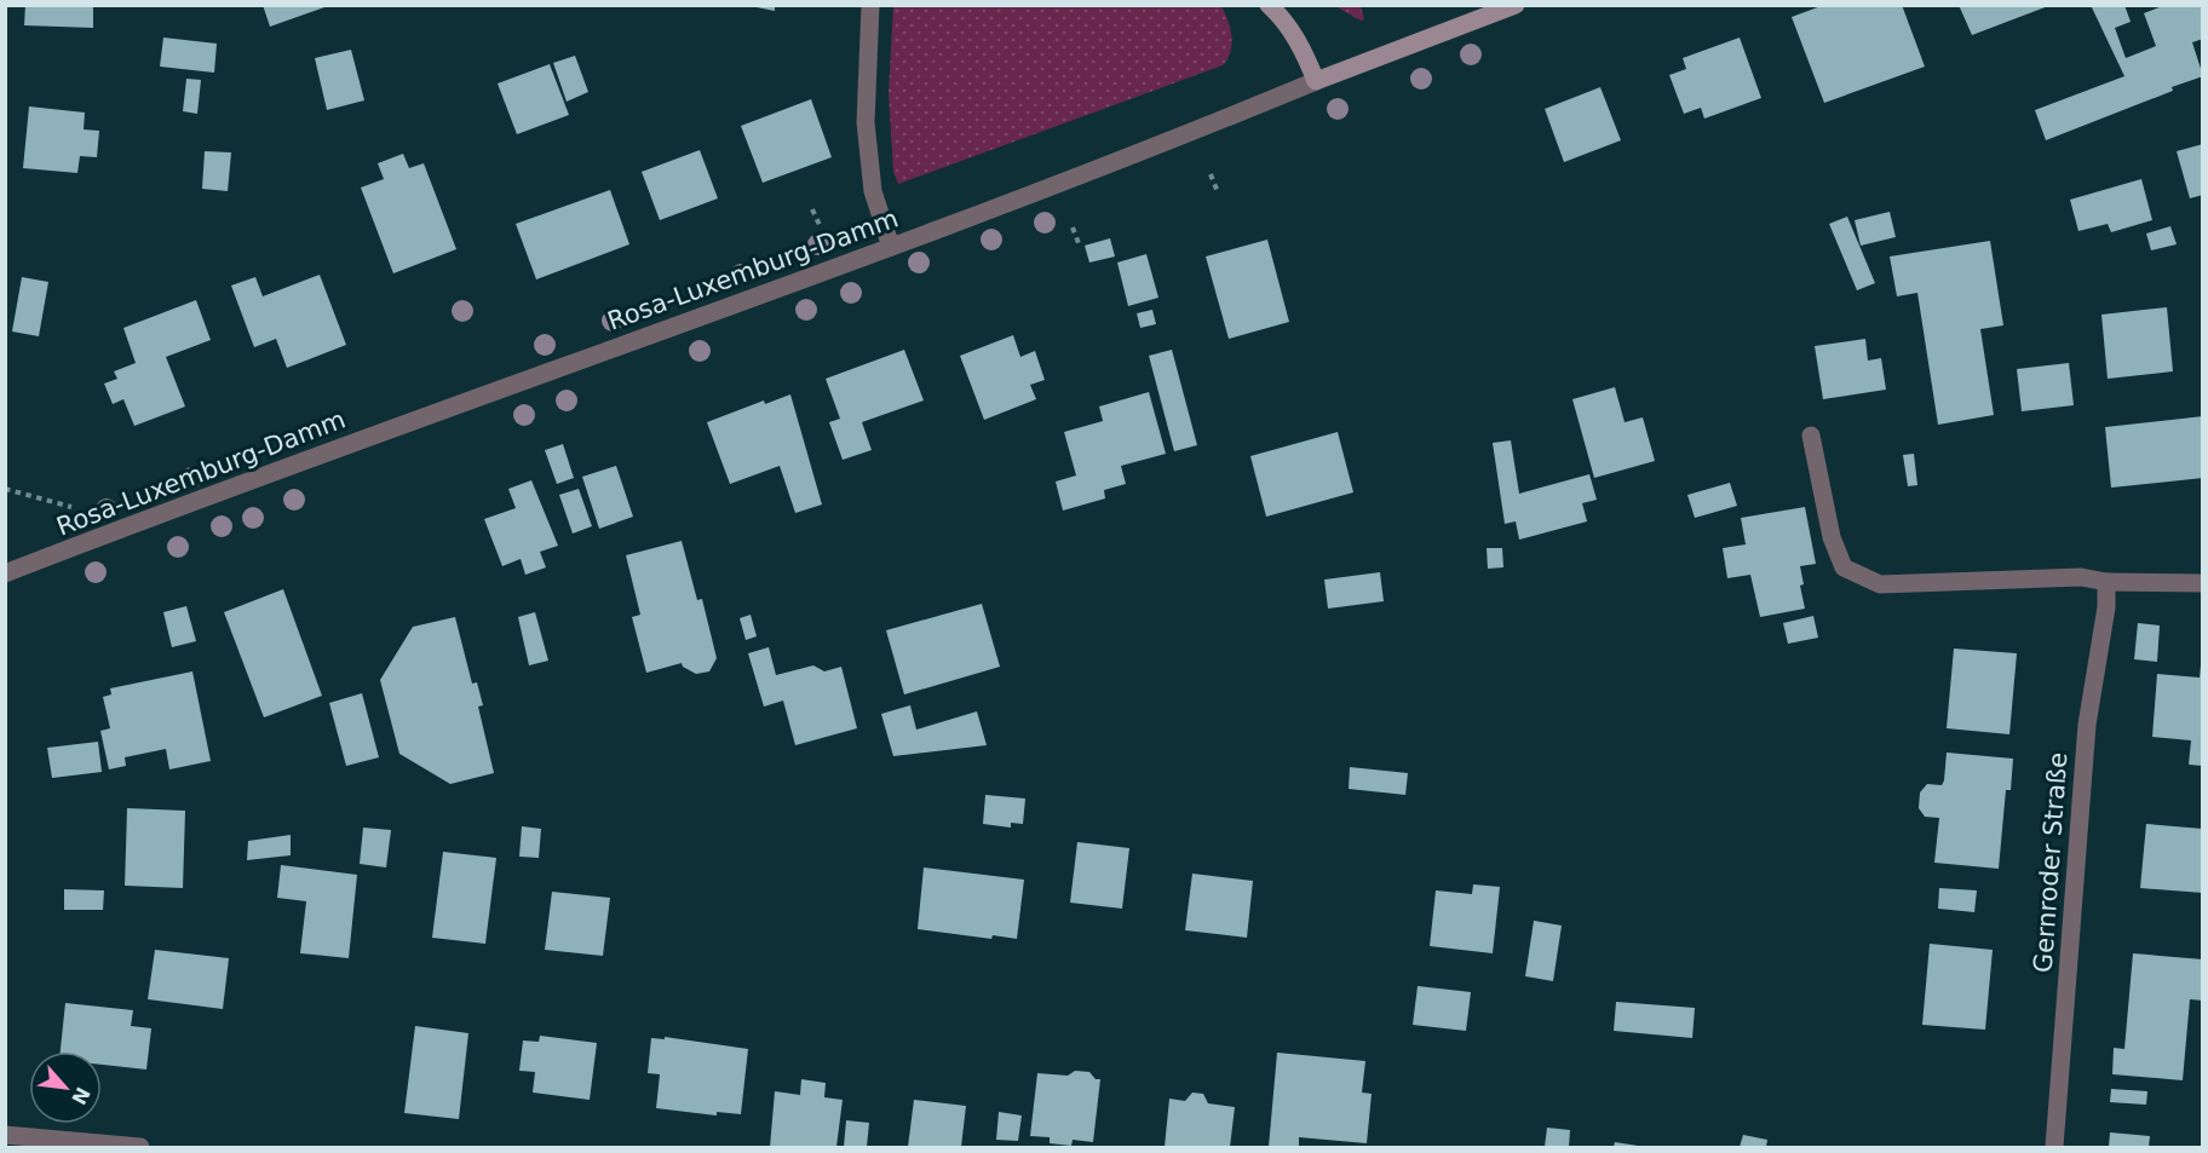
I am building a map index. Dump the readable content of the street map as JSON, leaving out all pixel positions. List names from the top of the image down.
{
  "streets": {
    "main road": ["Rosa-Luxemburg-Damm"],
    "street": ["Gernroder Straße"]
  },
  "north": "bottom right"
}
